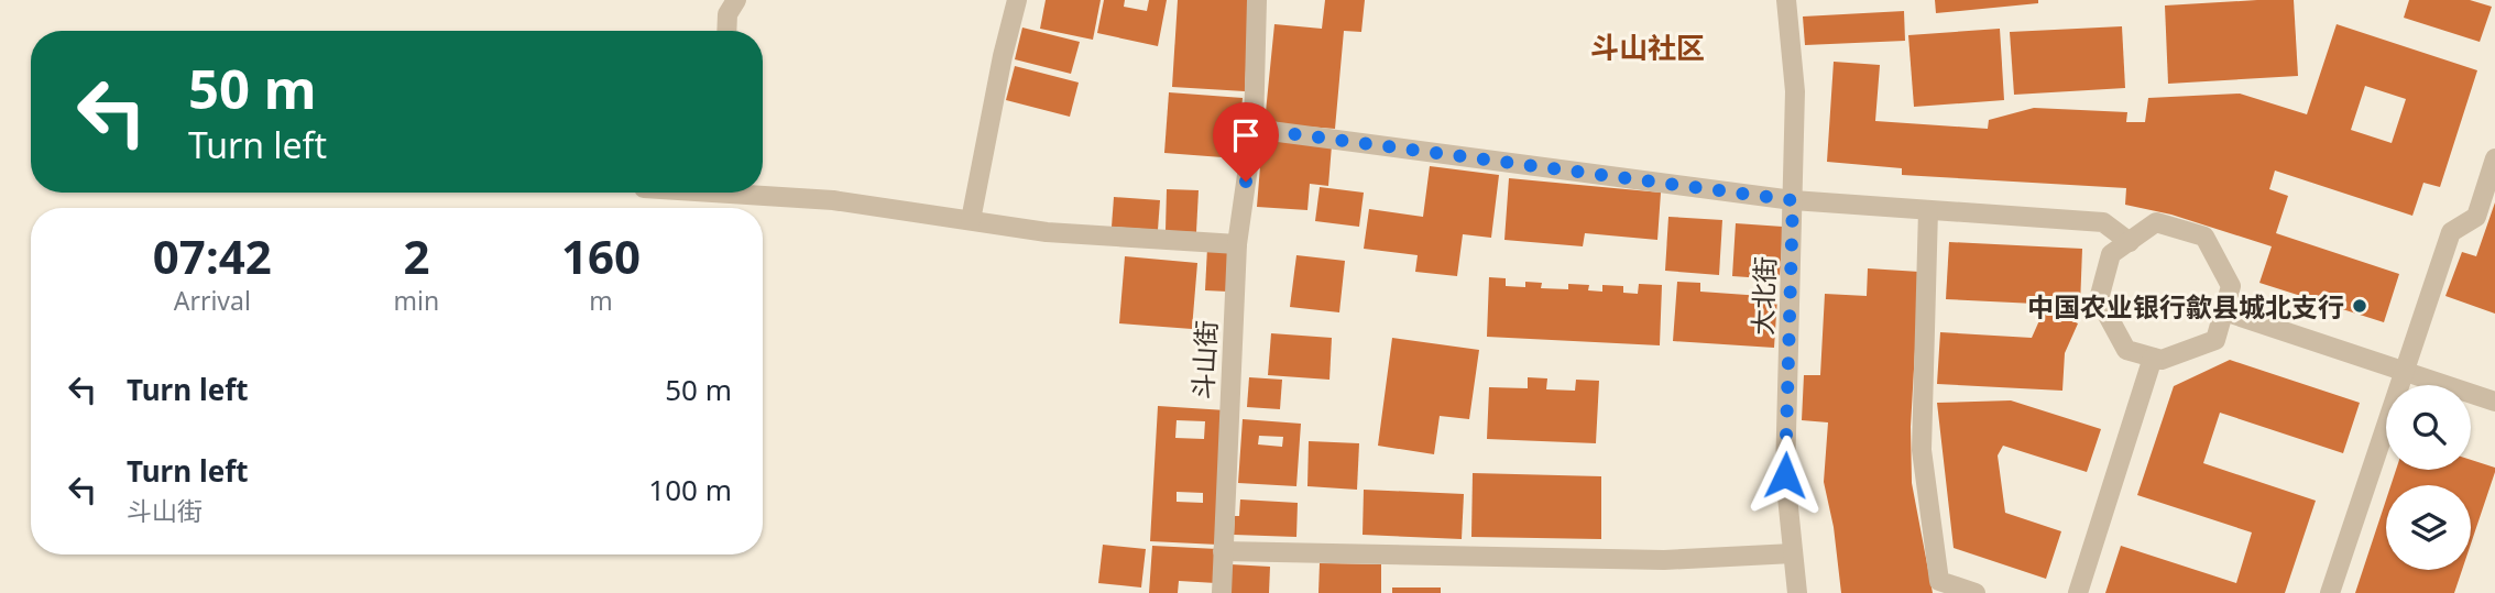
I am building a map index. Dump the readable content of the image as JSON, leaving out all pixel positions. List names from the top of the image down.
{
  "streets": {
    "street": ["大北街", "斗山街"]
  },
  "districts": ["斗山社区"],
  "places": ["中国农业银行歙县城北支行"],
  "page": {
    "turn": ["50 m", "Turn left"],
    "eta": [
      "07:42",
      "Arrival",
      "2",
      "min",
      "160",
      "m"
    ],
    "list": [
      {
        "name": "Turn left",
        "value": "50 m"
      },
      {
        "name": "Turn left",
        "note": "斗山街",
        "value": "100 m"
      }
    ]
  }
}
